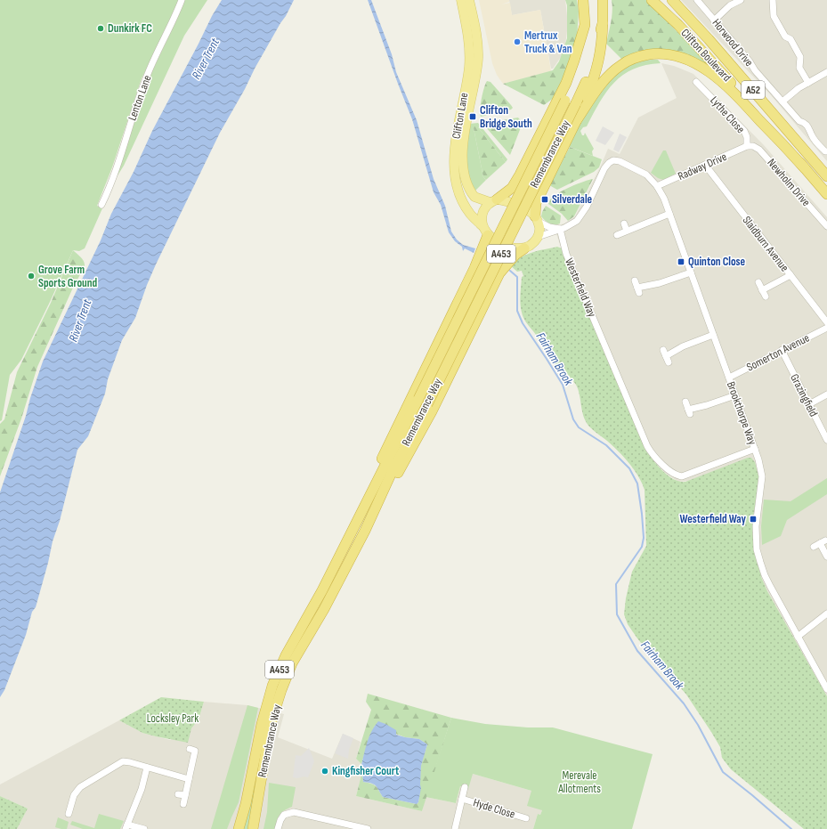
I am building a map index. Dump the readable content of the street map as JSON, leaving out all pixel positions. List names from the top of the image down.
{
  "streets": {
    "highway": [
      "Clifton Boulevard",
      "A52",
      "Remembrance Way",
      "A453"
    ],
    "main road": ["Clifton Lane"],
    "street": [
      "Horwood Drive",
      "Lenton Lane",
      "Lythe Close",
      "Radway Drive",
      "Newholm Drive",
      "Slaidburn Avenue",
      "Westerfield Way",
      "Somerton Avenue",
      "Grazingfield",
      "Brookthorpe Way",
      "Hyde Close"
    ]
  },
  "crossings": [
    ["Lythe Close", "Radway Drive"],
    ["Lythe Close", "Newholm Drive"],
    ["Clifton Lane", "A453"],
    ["Remembrance Way", "A453"],
    ["Radway Drive", "Newholm Drive"],
    ["Radway Drive", "Slaidburn Avenue"],
    ["Radway Drive", "Brookthorpe Way"],
    ["Westerfield Way", "Brookthorpe Way"],
    ["Somerton Avenue", "Grazingfield"],
    ["Somerton Avenue", "Brookthorpe Way"]
  ],
  "water": ["River Trent", "Fairham Brook"],
  "parks": ["Locksley Park", "Merevale Allotments"],
  "places": {
    "other": [
      "Dunkirk FC",
      "Mertrux Truck & Van",
      "Grove Farm Sports Ground",
      "Kingfisher Court"
    ],
    "transit": [
      "Clifton Bridge South",
      "Silverdale",
      "Quinton Close",
      "Westerfield Way"
    ]
  }
}
